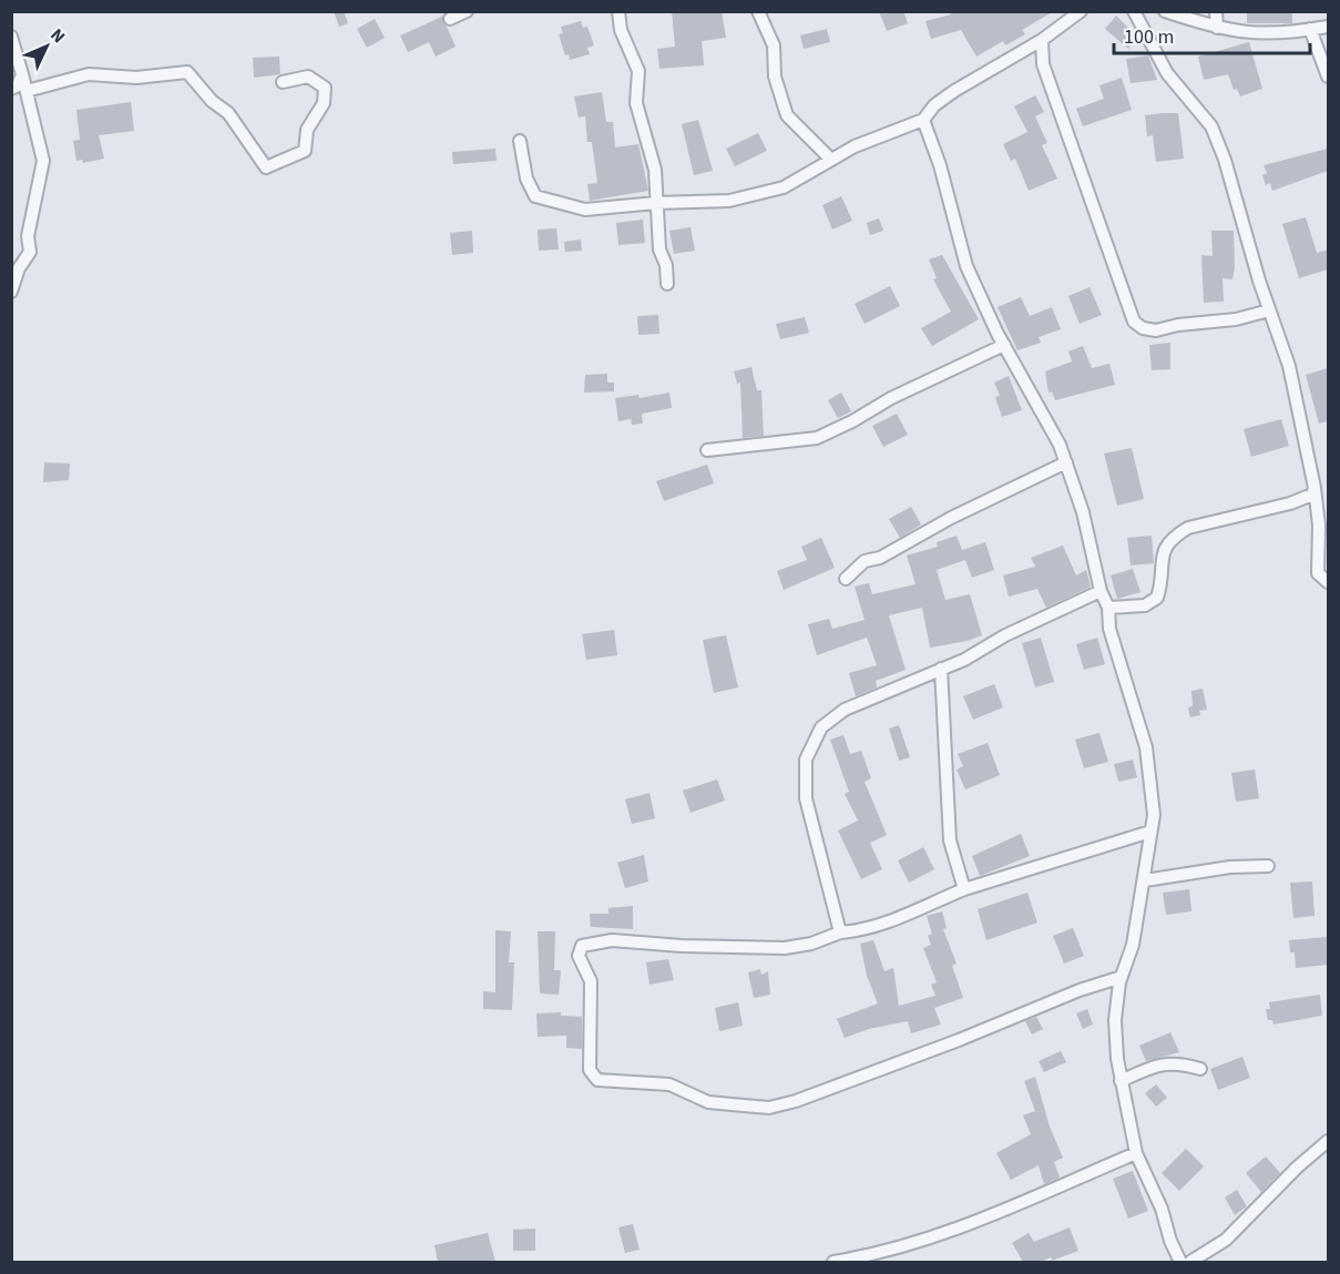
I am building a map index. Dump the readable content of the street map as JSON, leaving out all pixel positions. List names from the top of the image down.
{
  "scale_bar": "100 m",
  "north": "top right"
}
